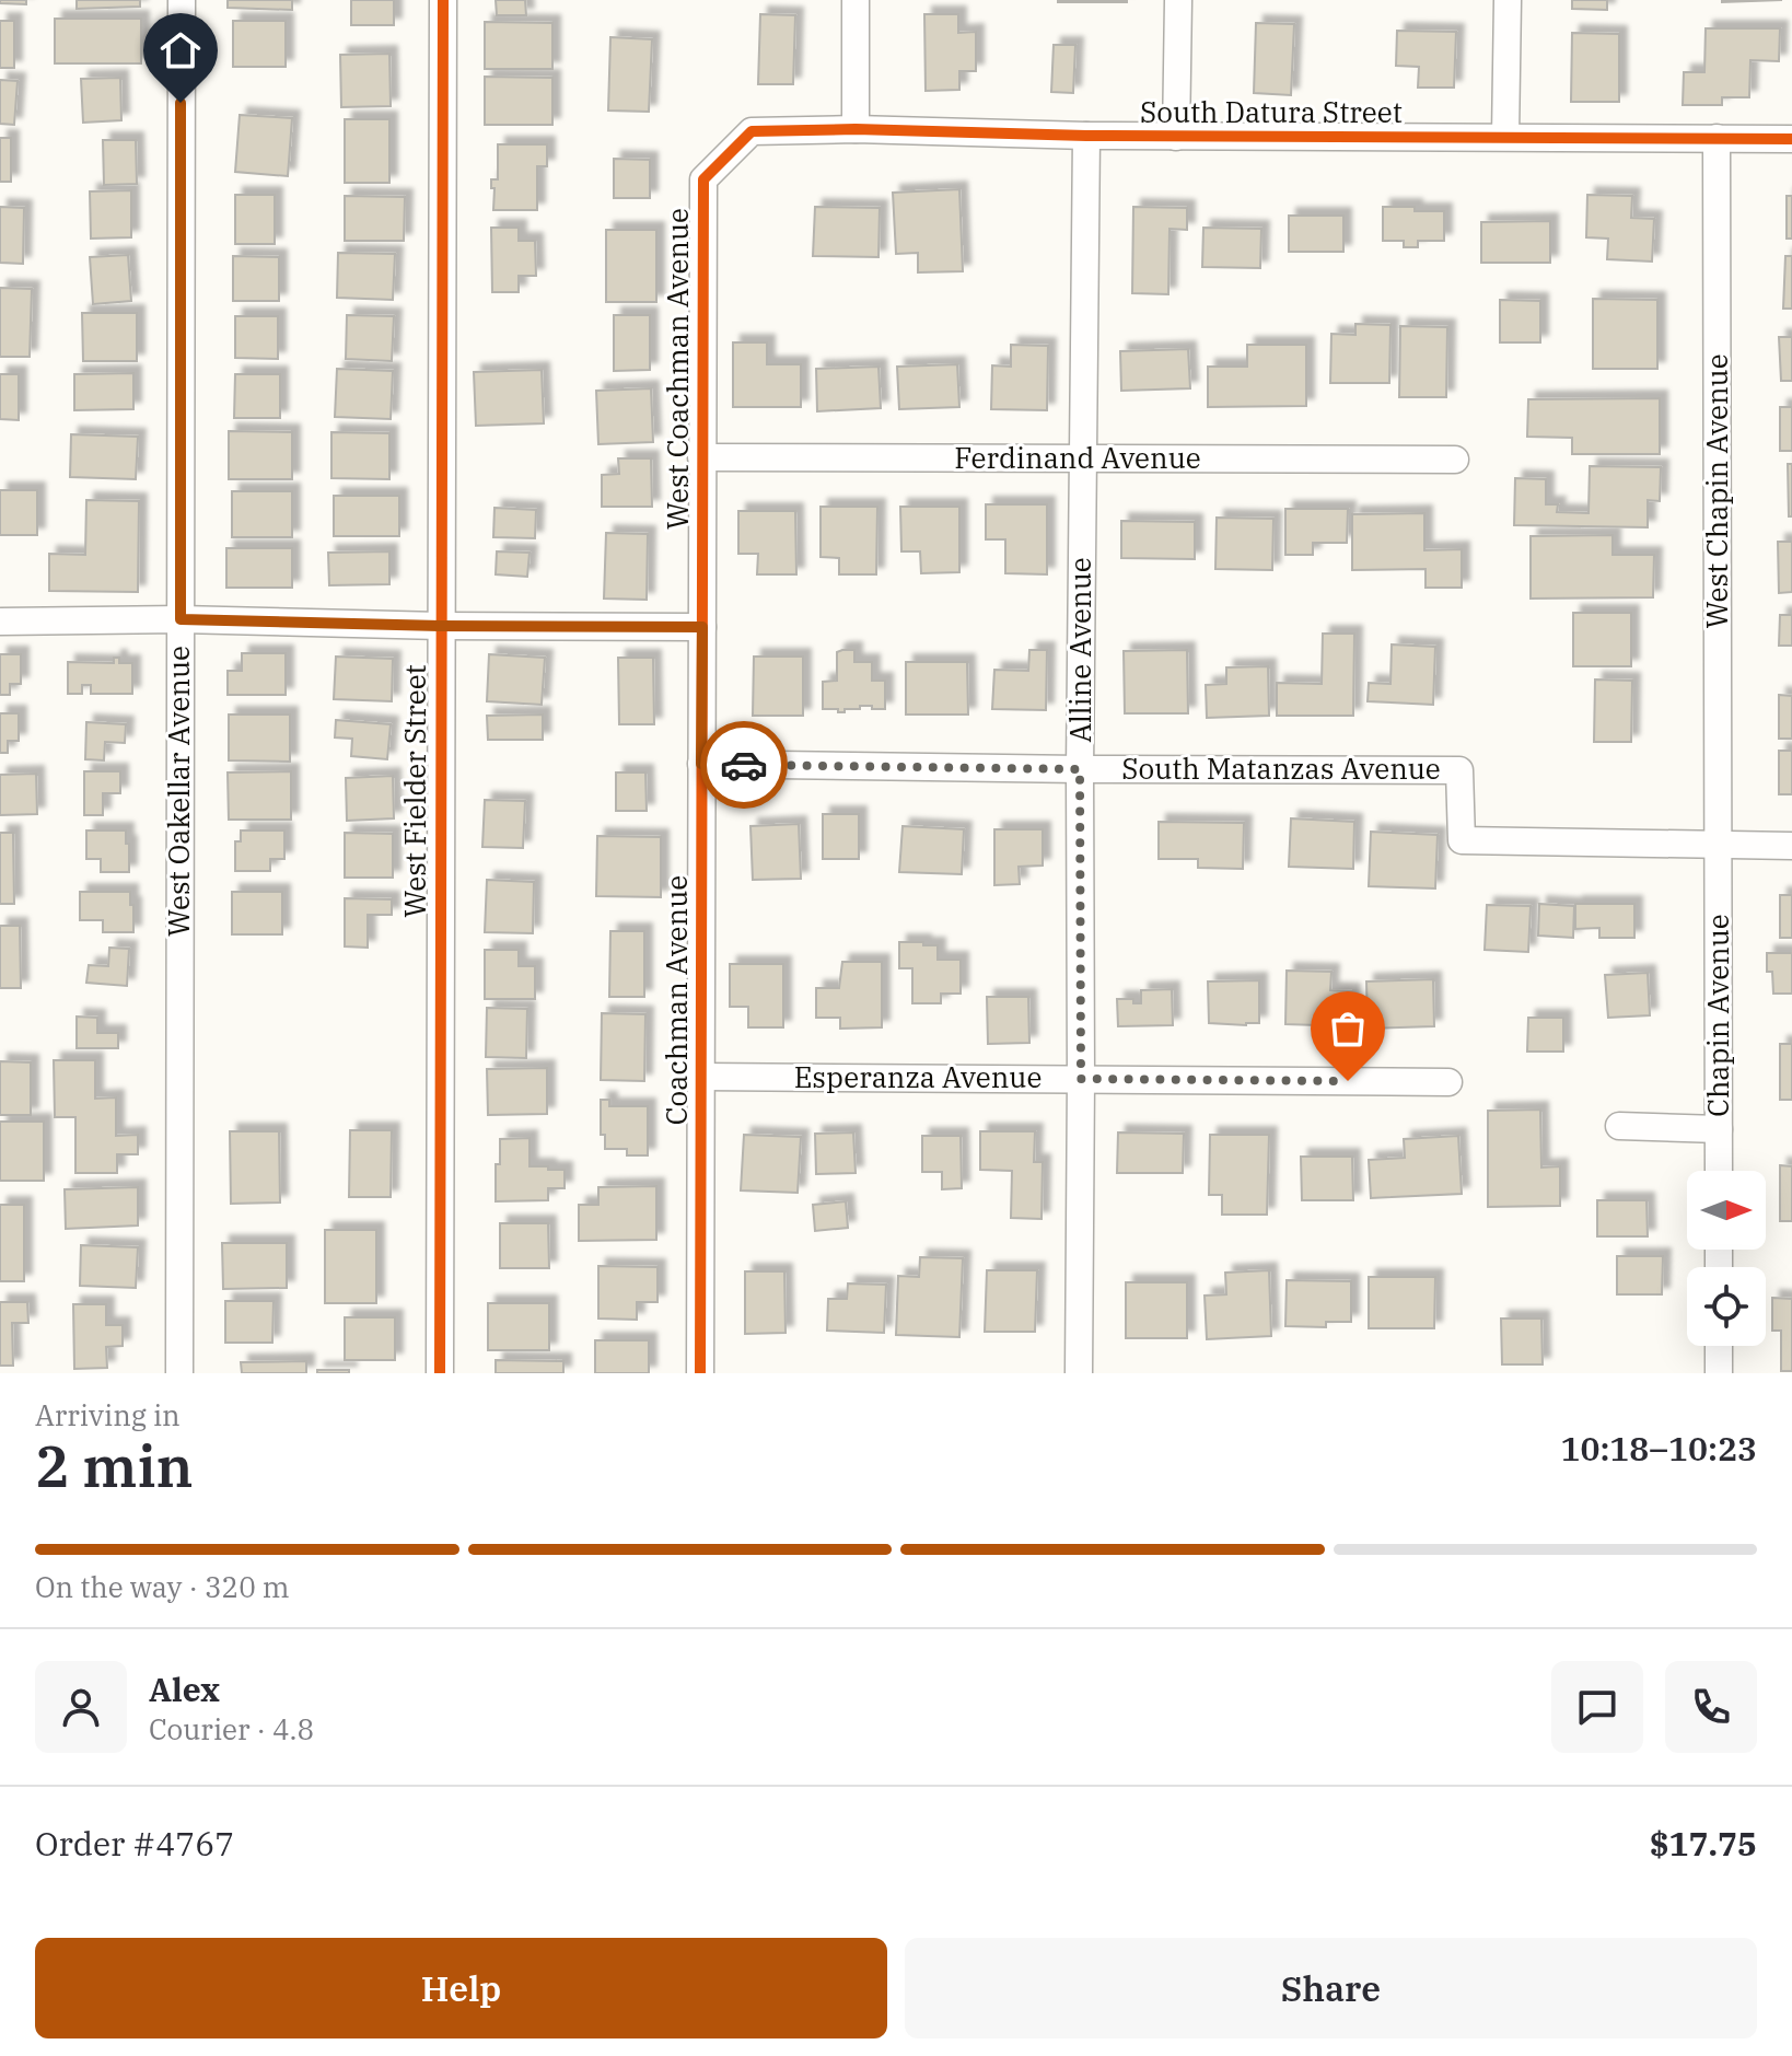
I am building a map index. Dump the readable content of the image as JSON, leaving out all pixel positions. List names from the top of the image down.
{
  "streets": {
    "street": [
      "South Datura Street",
      "West Coachman Avenue",
      "Ferdinand Avenue",
      "West Chapin Avenue",
      "Alline Avenue",
      "South Matanzas Avenue",
      "West Oakellar Avenue",
      "West Fielder Street",
      "Coachman Avenue",
      "Chapin Avenue",
      "Esperanza Avenue"
    ]
  },
  "crossings": [
    ["South Datura Street", "West Coachman Avenue"],
    ["South Datura Street", "West Chapin Avenue"],
    ["South Datura Street", "Alline Avenue"],
    ["West Coachman Avenue", "Ferdinand Avenue"],
    ["West Coachman Avenue", "Coachman Avenue"],
    ["Ferdinand Avenue", "Alline Avenue"],
    ["West Chapin Avenue", "South Matanzas Avenue"],
    ["West Chapin Avenue", "Chapin Avenue"],
    ["Alline Avenue", "South Matanzas Avenue"],
    ["Alline Avenue", "Esperanza Avenue"],
    ["South Matanzas Avenue", "Coachman Avenue"],
    ["South Matanzas Avenue", "Chapin Avenue"],
    ["Coachman Avenue", "Esperanza Avenue"]
  ],
  "north": "right",
  "page": {
    "heading": ["2 min", "Arriving in", "10:18–10:23"],
    "panel": [
      "Alex",
      "Courier · 4.8",
      "Order #4767",
      "$17.75"
    ],
    "bar": "On the way · 320 m",
    "buttons": ["Help", "Share"]
  }
}
